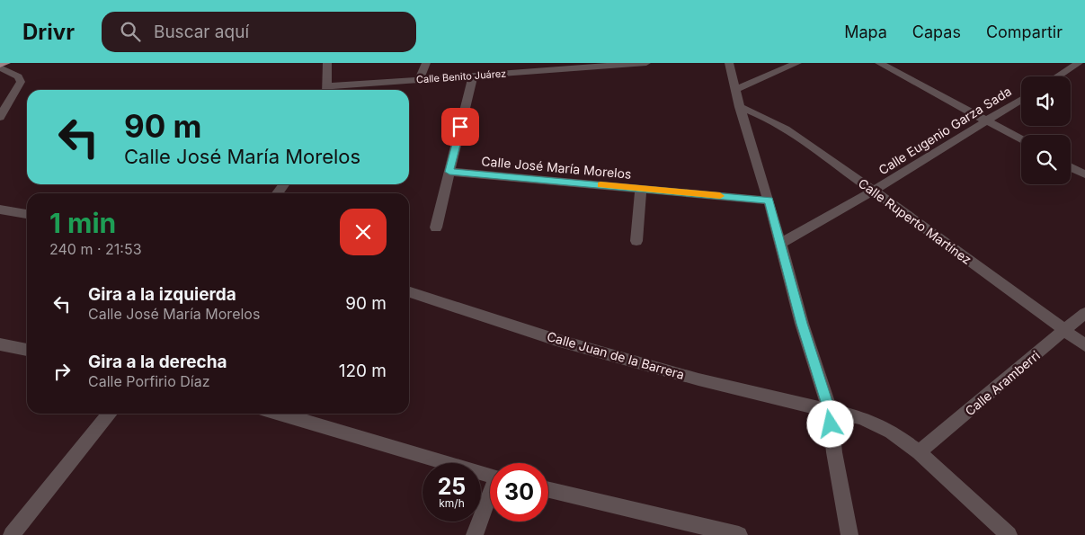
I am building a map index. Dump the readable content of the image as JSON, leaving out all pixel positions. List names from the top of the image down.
{
  "streets": {
    "street": [
      "Calle Benito Juárez",
      "Calle Eugenio Garza Sada",
      "Calle José María Morelos",
      "Calle Ruperto Martínez",
      "Calle Juan de la Barrera",
      "Calle Aramberri"
    ]
  },
  "crossings": [
    ["Calle Eugenio Garza Sada", "Calle Ruperto Martínez"],
    ["Calle Ruperto Martínez", "Calle Aramberri"],
    ["Calle Juan de la Barrera", "Calle Aramberri"]
  ],
  "page": {
    "header": "Drivr",
    "search": "Buscar aquí",
    "nav": ["Mapa", "Capas", "Compartir"],
    "turn": ["90 m", "Calle José María Morelos"],
    "heading": ["1 min", "240 m · 21:53"],
    "list": [
      {
        "name": "Gira a la izquierda",
        "note": "Calle José María Morelos",
        "value": "90 m"
      },
      {
        "name": "Gira a la derecha",
        "note": "Calle Porfirio Díaz",
        "value": "120 m"
      }
    ],
    "speed": "25 km/h",
    "limit": "30"
  }
}
